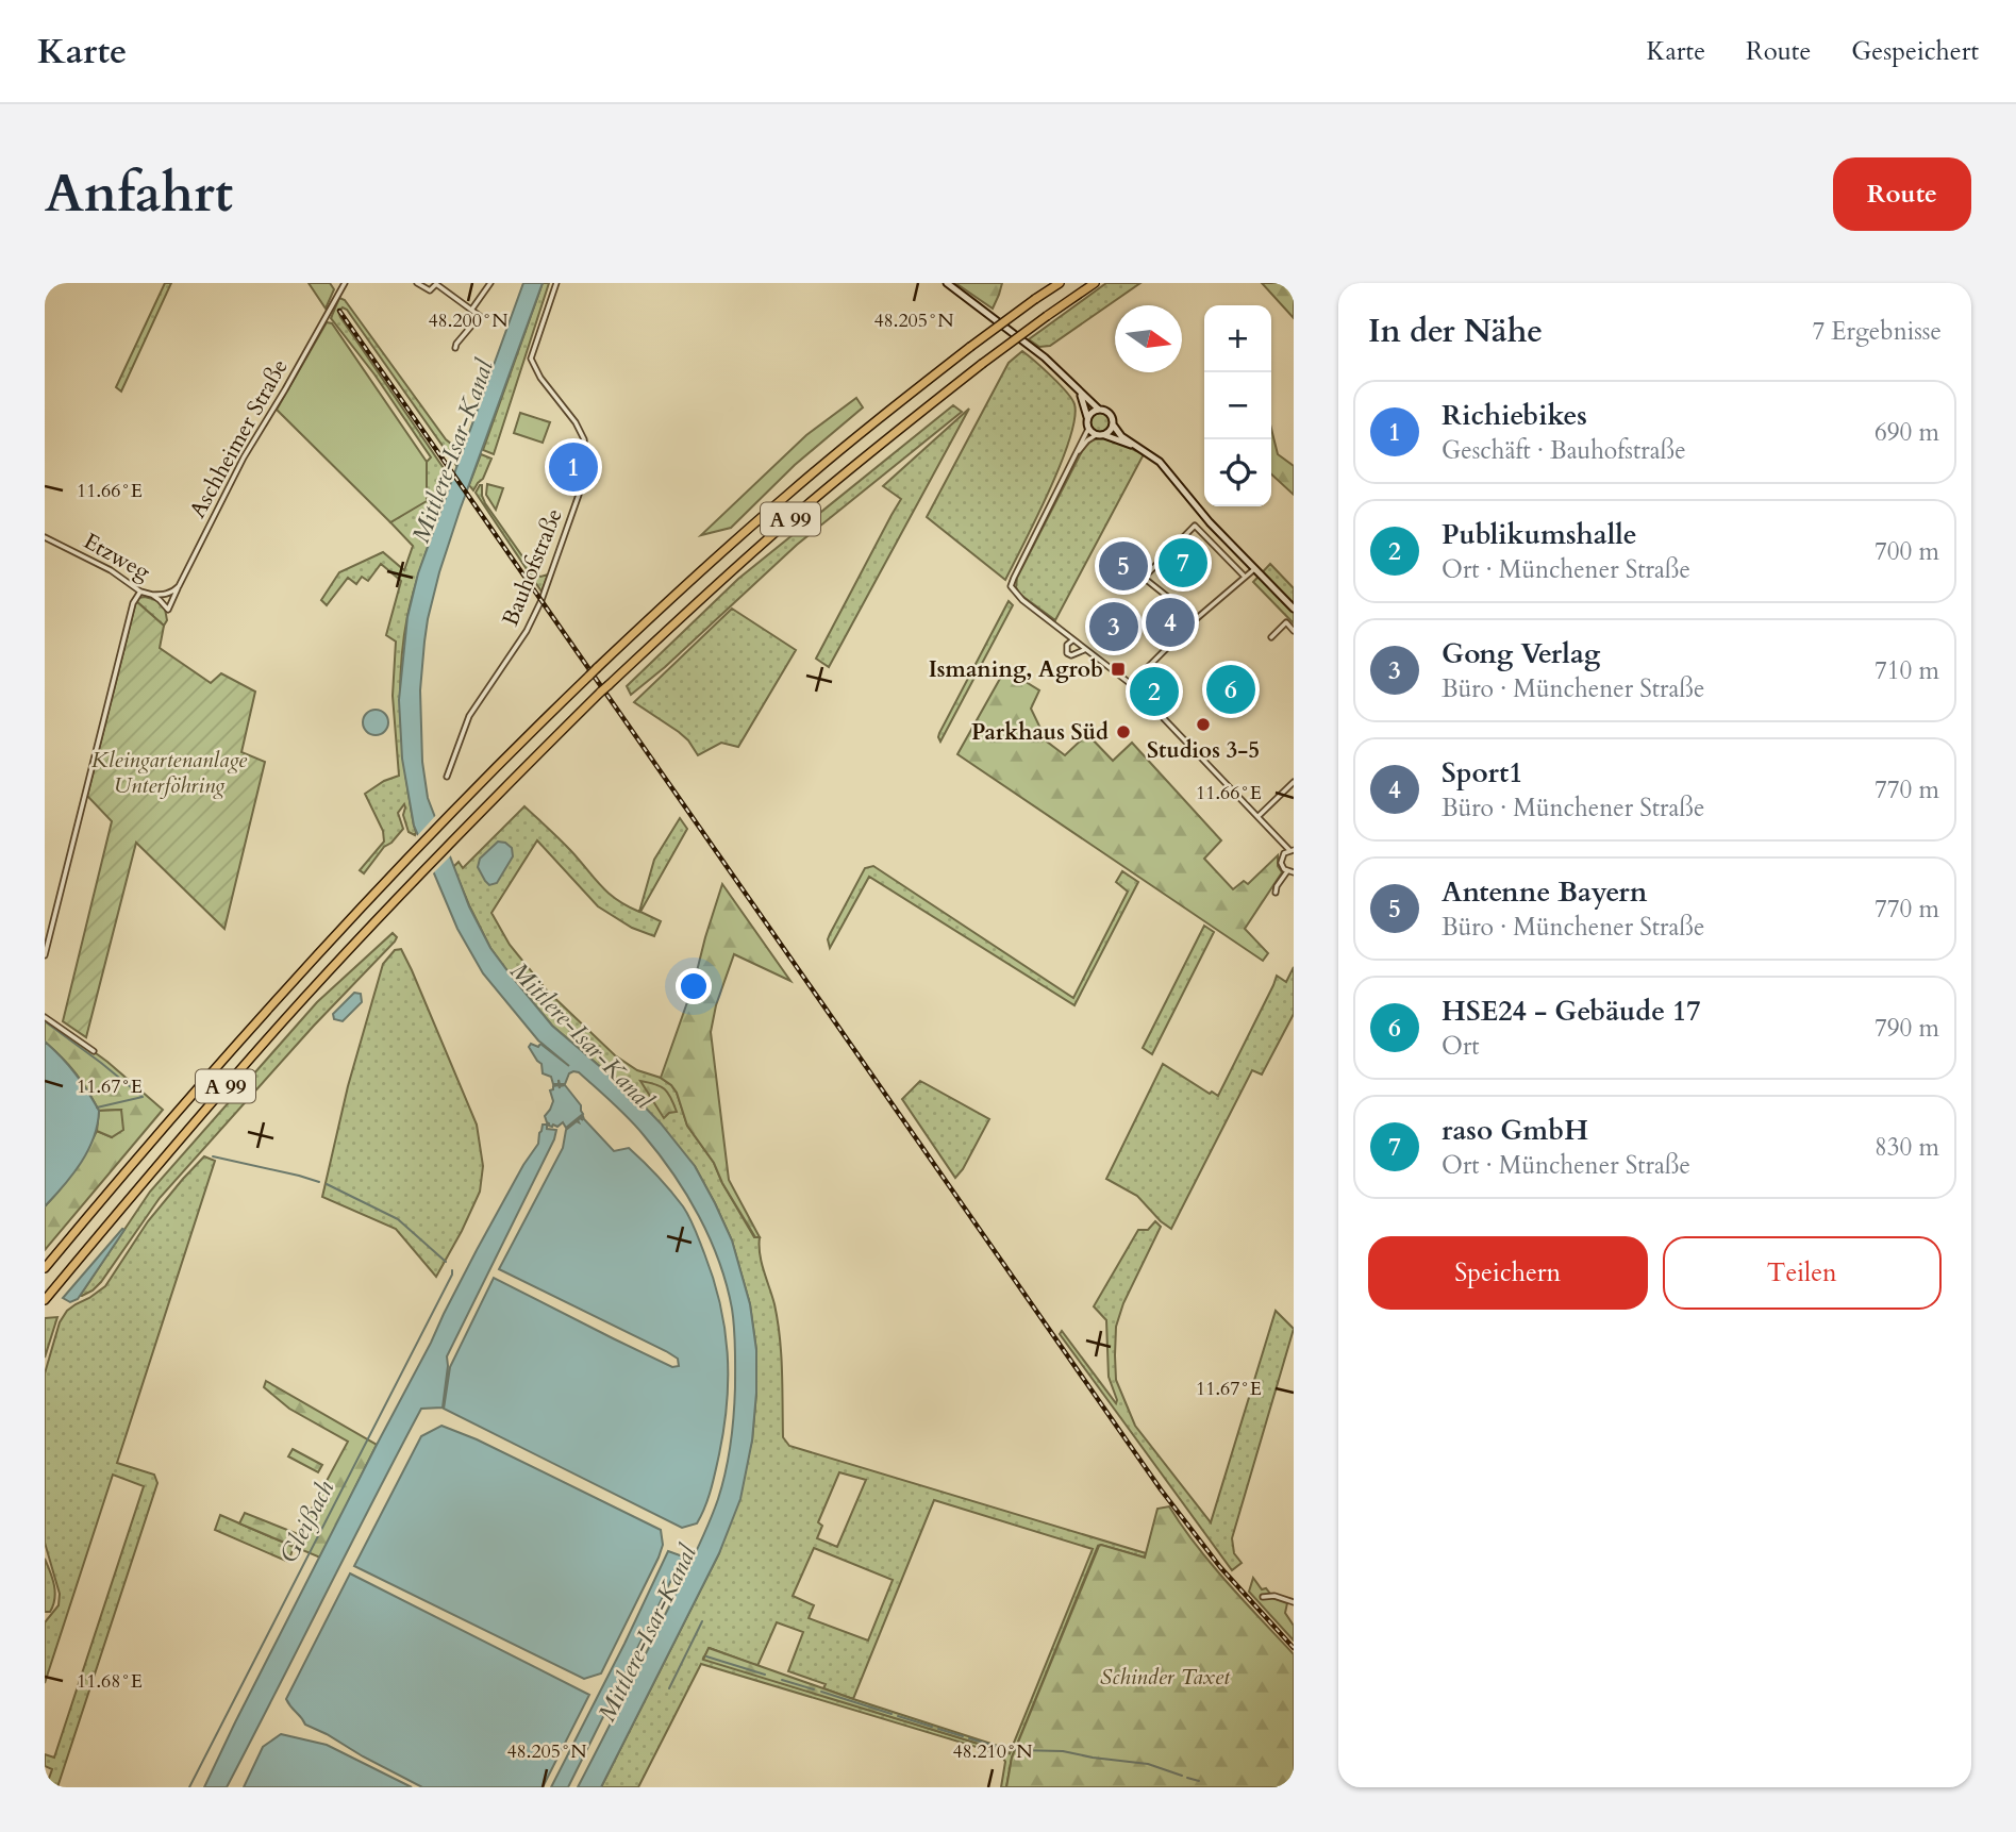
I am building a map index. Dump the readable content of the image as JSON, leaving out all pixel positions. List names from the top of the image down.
{
  "streets": {
    "highway": ["A 99"],
    "street": ["Aschheimer Straße", "Etzweg", "Bauhofstraße"]
  },
  "crossings": [
    ["Aschheimer Straße", "Etzweg"]
  ],
  "water": ["Mittlere-Isar-Kanal", "Gleißach"],
  "parks": ["Kleingartenanlage Unterföhring", "Schinder Taxet"],
  "places": {
    "transit": ["Ismaning, Agrob"],
    "other": ["Studios 3-5", "Parkhaus Süd"]
  },
  "north": "right",
  "page": {
    "header": "Karte",
    "nav": ["Karte", "Route", "Gespeichert"],
    "buttons": [
      "Route",
      ["Speichern", "Teilen"]
    ],
    "title": "Anfahrt",
    "heading": ["In der Nähe", "7 Ergebnisse"],
    "map_buttons": ["+", "−"],
    "list": [
      {
        "mark": "1",
        "name": "Richiebikes",
        "note": "Geschäft · Bauhofstraße",
        "value": "690 m"
      },
      {
        "mark": "2",
        "name": "Publikumshalle",
        "note": "Ort · Münchener Straße",
        "value": "700 m"
      },
      {
        "mark": "3",
        "name": "Gong Verlag",
        "note": "Büro · Münchener Straße",
        "value": "710 m"
      },
      {
        "mark": "4",
        "name": "Sport1",
        "note": "Büro · Münchener Straße",
        "value": "770 m"
      },
      {
        "mark": "5",
        "name": "Antenne Bayern",
        "note": "Büro · Münchener Straße",
        "value": "770 m"
      },
      {
        "mark": "6",
        "name": "HSE24 - Gebäude 17",
        "note": "Ort",
        "value": "790 m"
      },
      {
        "mark": "7",
        "name": "raso GmbH",
        "note": "Ort · Münchener Straße",
        "value": "830 m"
      }
    ],
    "pins": [
      "1",
      "7",
      "5",
      "4",
      "3",
      "6",
      "2"
    ]
  },
  "coordinates": [
    "48.200°N",
    "48.205°N",
    "11.66°E",
    "11.67°E",
    "11.68°E",
    "48.210°N"
  ]
}
